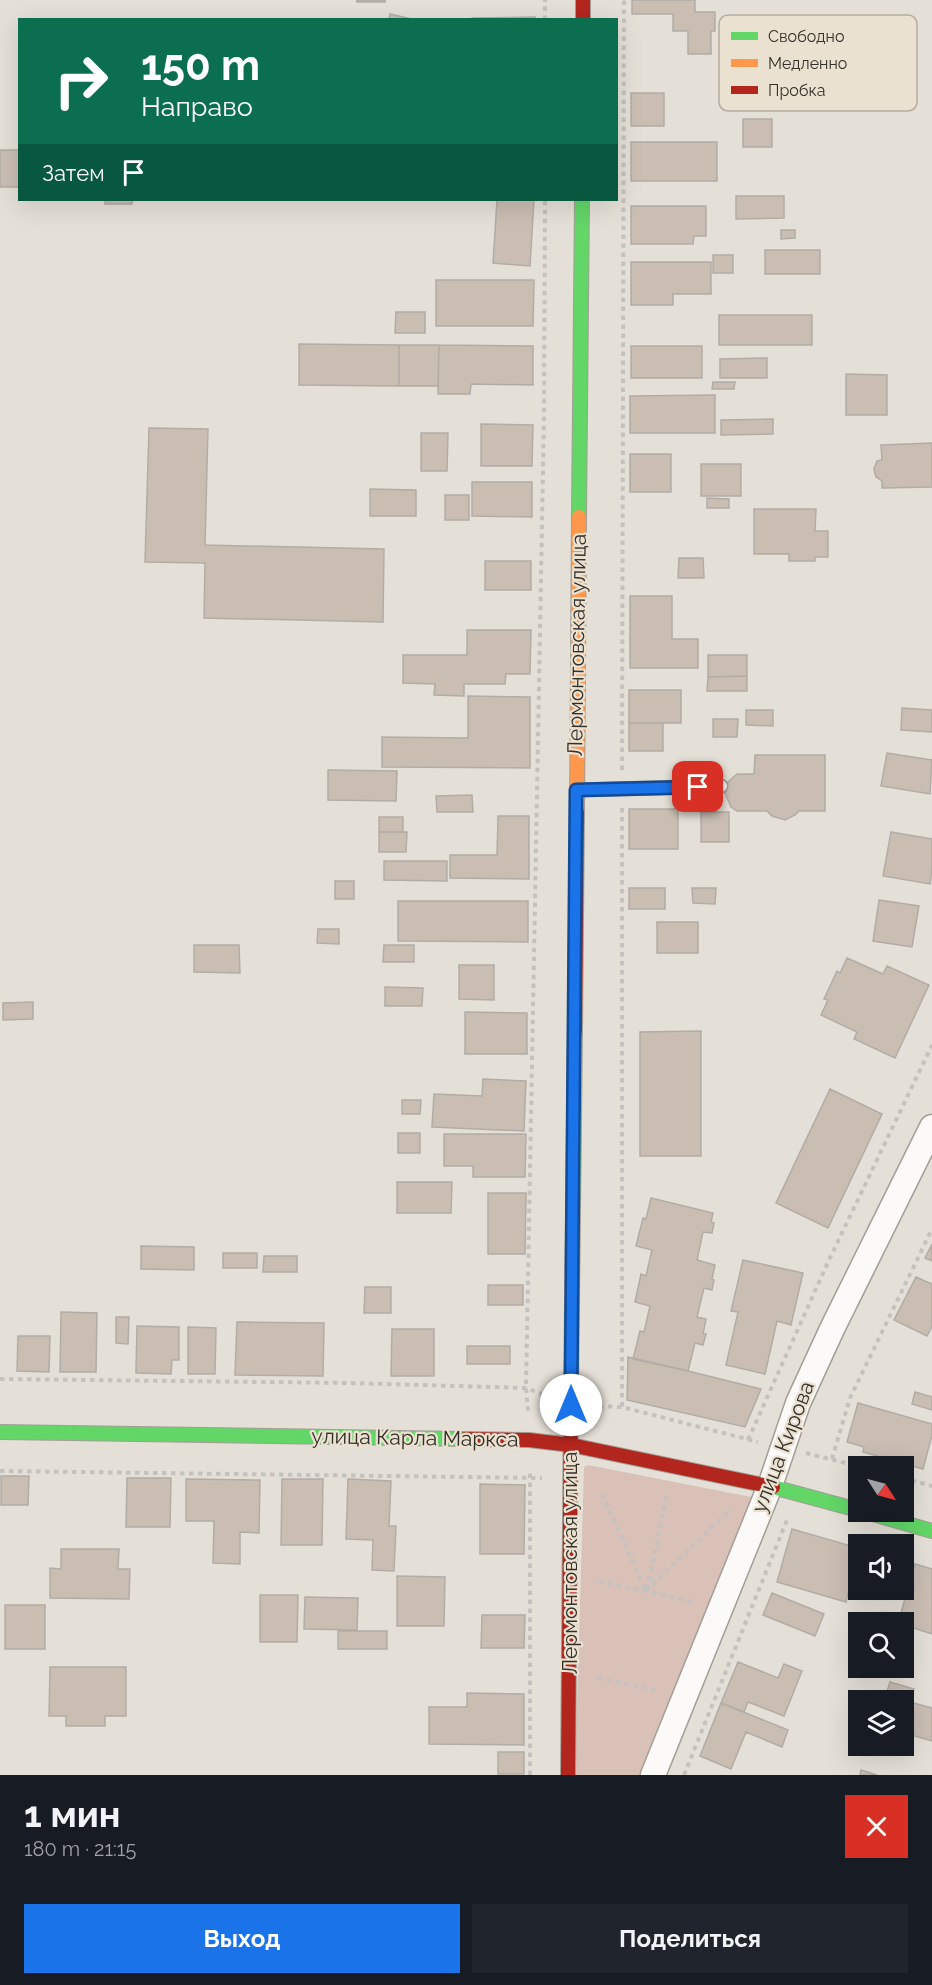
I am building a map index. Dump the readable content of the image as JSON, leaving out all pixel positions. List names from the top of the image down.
{
  "streets": {
    "main road": ["Лермонтовская улица", "улица Карла Маркса"],
    "street": ["улица Кирова"]
  },
  "crossings": [
    ["Лермонтовская улица", "улица Карла Маркса"],
    ["улица Карла Маркса", "улица Кирова"]
  ],
  "legend": ["Свободно", "Медленно", "Пробка"],
  "north": "bottom right",
  "page": {
    "turn": ["150 m", "Направо"],
    "then": "Затем",
    "heading": ["1 мин", "180 m · 21:15"],
    "buttons": ["Выход", "Поделиться"]
  }
}
